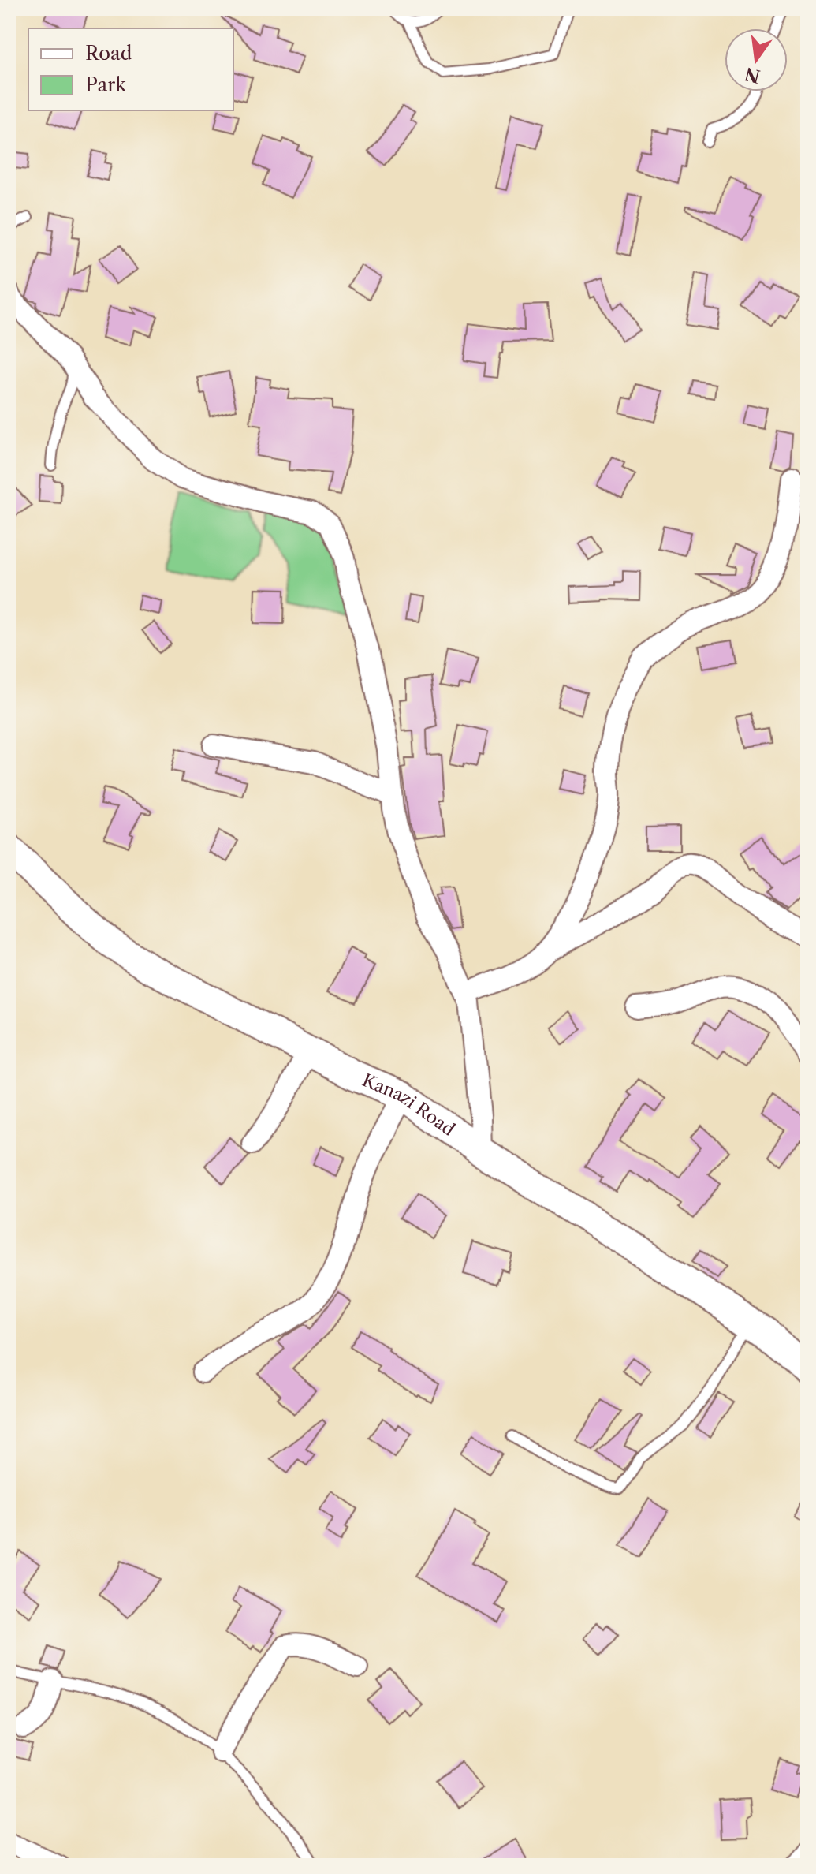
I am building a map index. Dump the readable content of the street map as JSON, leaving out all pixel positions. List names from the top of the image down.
{
  "streets": {
    "main road": ["Kanazi Road"]
  },
  "legend": ["Road", "Park"],
  "north": "bottom"
}
